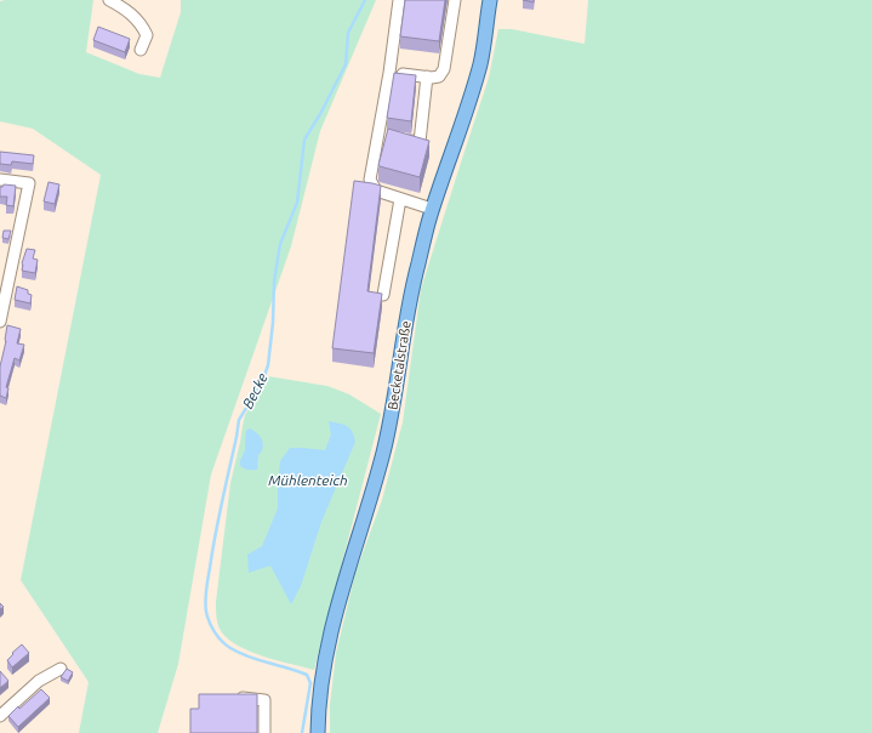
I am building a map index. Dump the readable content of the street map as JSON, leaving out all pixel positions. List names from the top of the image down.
{
  "streets": {
    "main road": ["Becketalstraße"]
  },
  "water": ["Becke", "Mühlenteich"]
}
